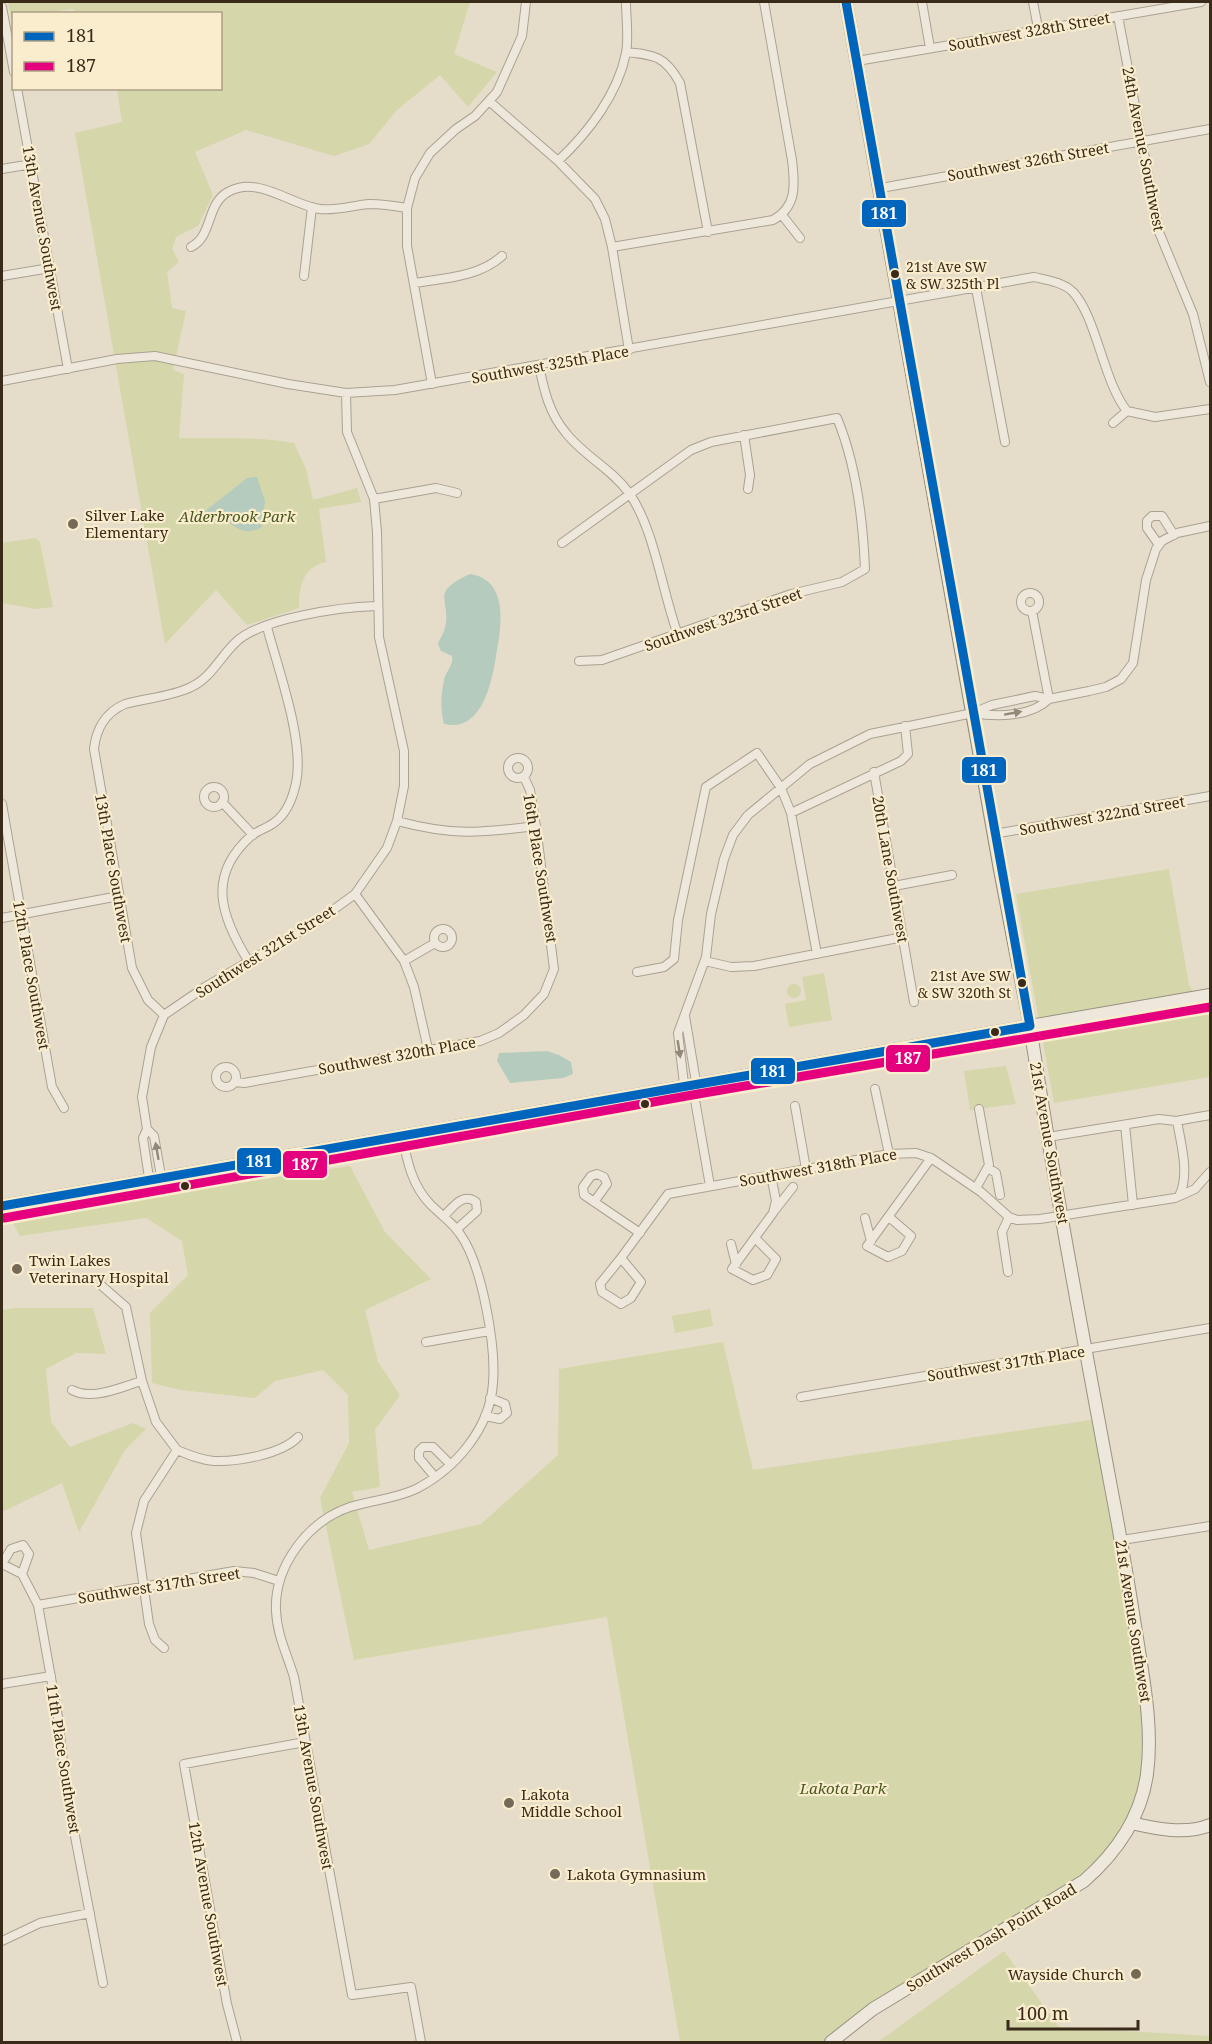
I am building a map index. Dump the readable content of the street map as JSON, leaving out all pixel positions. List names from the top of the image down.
{
  "streets": {
    "main road": ["21st Avenue Southwest", "Southwest Dash Point Road"],
    "street": [
      "Southwest 328th Street",
      "24th Avenue Southwest",
      "Southwest 326th Street",
      "13th Avenue Southwest",
      "Southwest 325th Place",
      "Southwest 323rd Street",
      "Southwest 322nd Street",
      "13th Place Southwest",
      "16th Place Southwest",
      "20th Lane Southwest",
      "Southwest 321st Street",
      "12th Place Southwest",
      "Southwest 320th Place",
      "Southwest 318th Place",
      "Southwest 317th Place",
      "Southwest 317th Street",
      "11th Place Southwest",
      "12th Avenue Southwest"
    ]
  },
  "crossings": [
    ["Southwest 328th Street", "24th Avenue Southwest"],
    ["Southwest 328th Street", "21st Avenue Southwest"],
    ["24th Avenue Southwest", "Southwest 326th Street"],
    ["Southwest 326th Street", "21st Avenue Southwest"],
    ["13th Avenue Southwest", "Southwest 325th Place"],
    ["13th Avenue Southwest", "Southwest 317th Street"],
    ["13th Avenue Southwest", "12th Avenue Southwest"],
    ["Southwest 325th Place", "Southwest 321st Street"],
    ["Southwest 325th Place", "21st Avenue Southwest"],
    ["Southwest 322nd Street", "21st Avenue Southwest"],
    ["13th Place Southwest", "Southwest 321st Street"],
    ["16th Place Southwest", "Southwest 320th Place"],
    ["21st Avenue Southwest", "Southwest 317th Place"],
    ["21st Avenue Southwest", "Southwest Dash Point Road"],
    ["Southwest 317th Street", "11th Place Southwest"]
  ],
  "parks": ["Alderbrook Park", "Lakota Park"],
  "places": [
    "21st Ave SW & SW 325th Pl",
    "Silver Lake Elementary",
    "21st Ave SW & SW 320th St",
    "Twin Lakes Veterinary Hospital",
    "Lakota Middle School",
    "Lakota Gymnasium",
    "Wayside Church"
  ],
  "lines": ["transit line 181", "transit line 187"],
  "legend": ["181", "187"],
  "scale_bar": "100 m"
}
